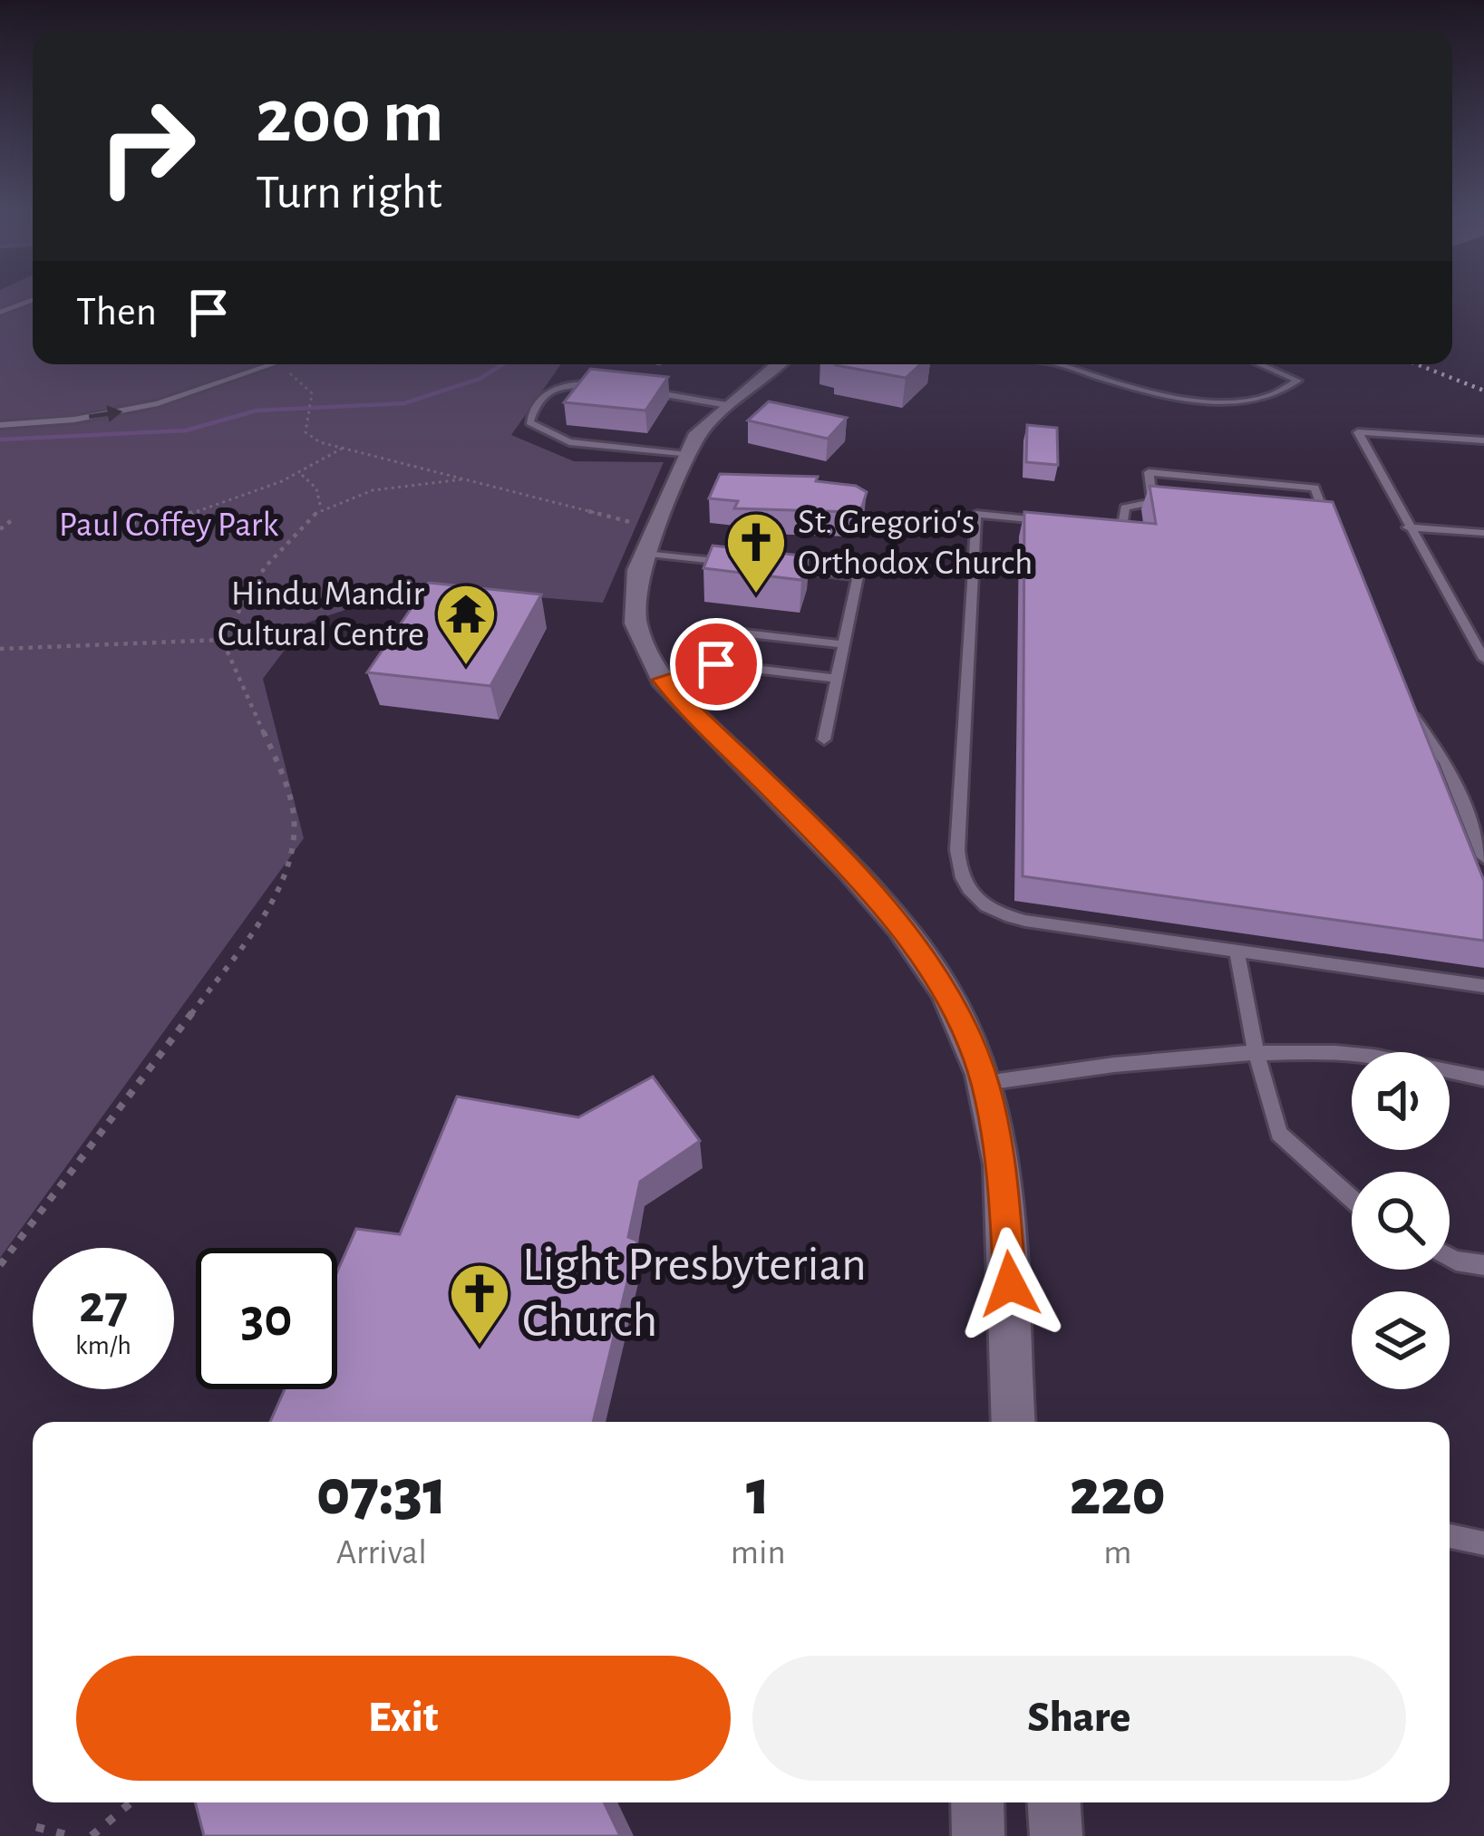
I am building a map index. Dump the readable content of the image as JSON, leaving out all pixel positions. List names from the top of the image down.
{
  "parks": ["Paul Coffey Park"],
  "places": {
    "church": ["St. Gregorio's Orthodox Church", "Light Presbyterian Church"],
    "temple": ["Hindu Mandir Cultural Centre"]
  },
  "page": {
    "turn": ["200 m", "Turn right"],
    "then": "Then",
    "speed": "27 km/h",
    "limit": "30",
    "eta": [
      "07:31",
      "Arrival",
      "1",
      "min",
      "220",
      "m"
    ],
    "buttons": ["Exit", "Share"]
  }
}
